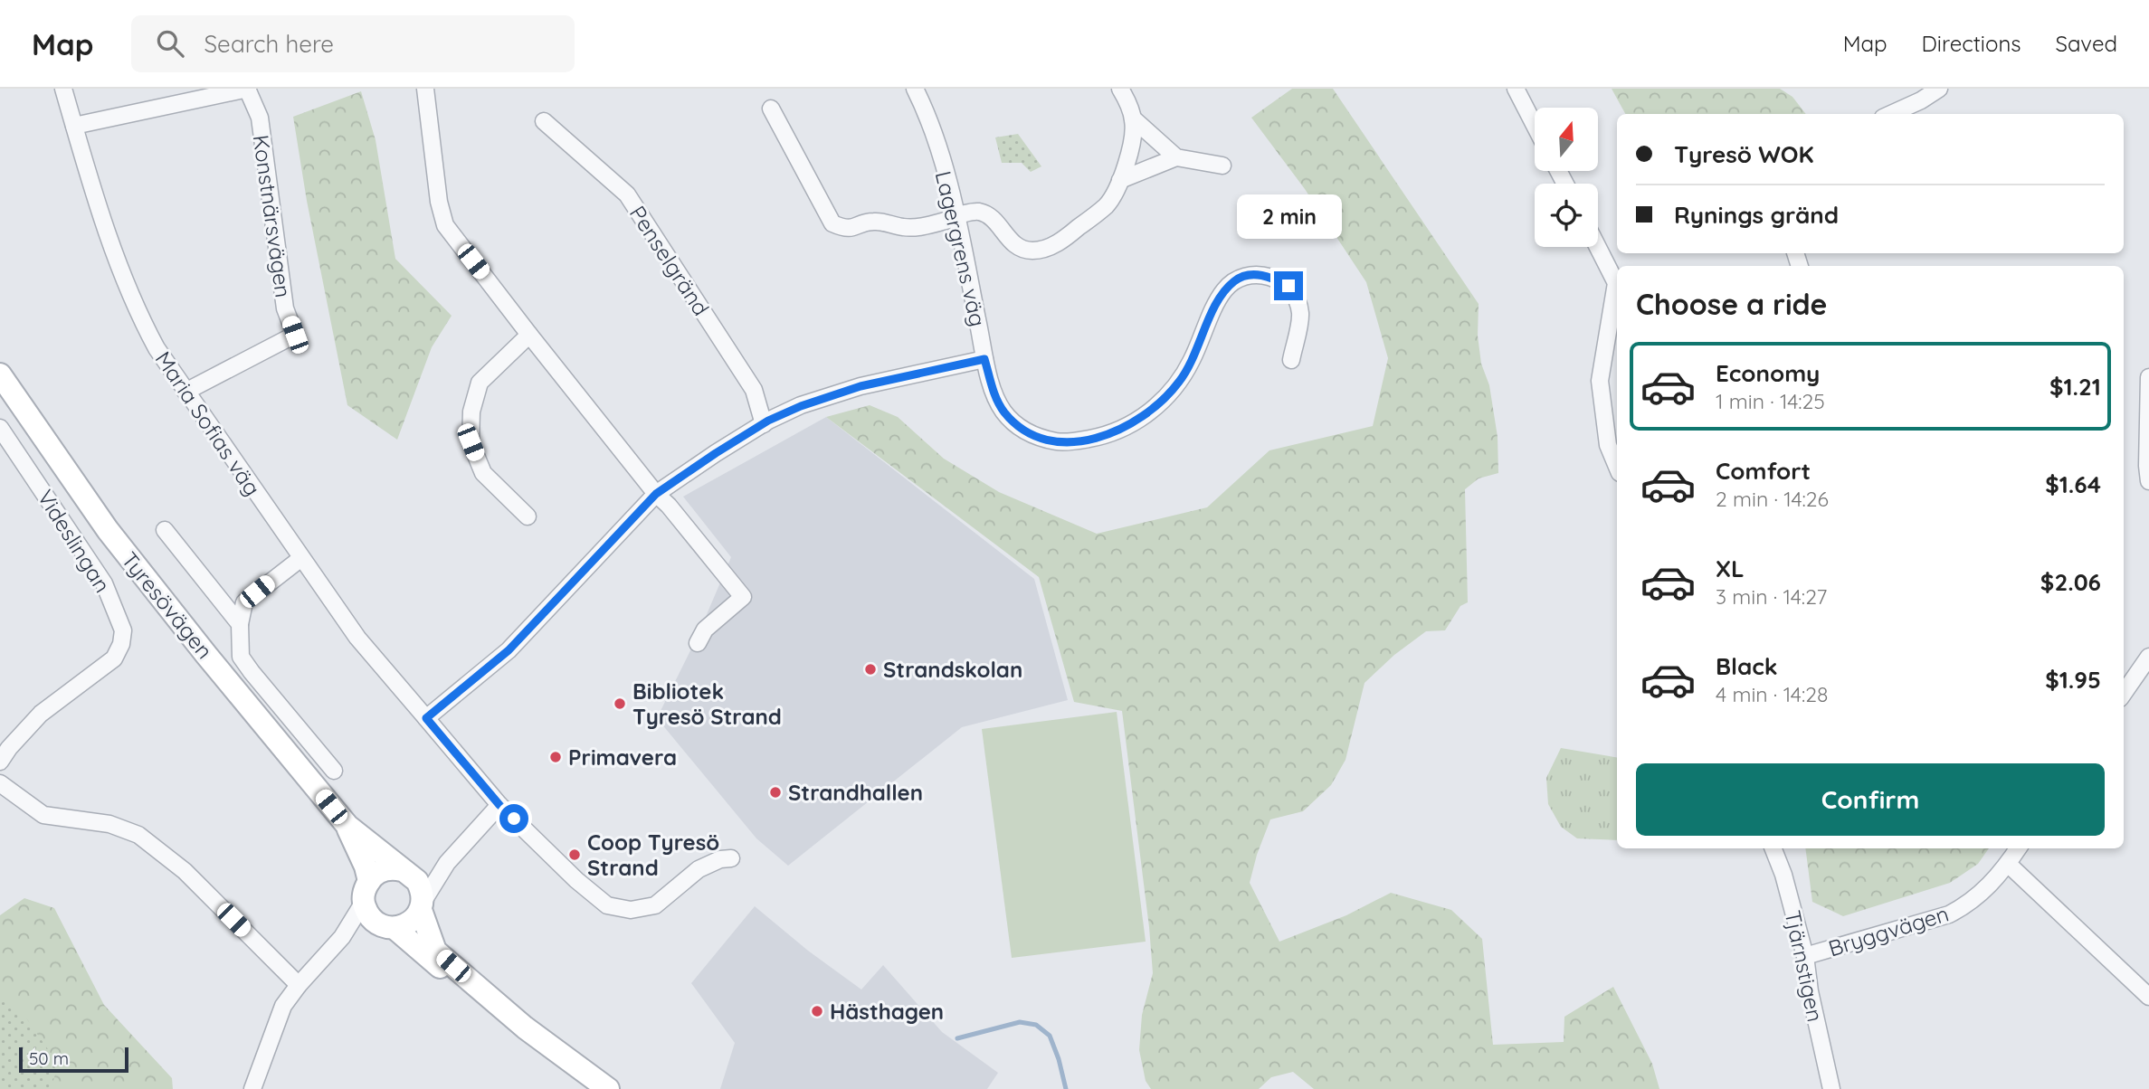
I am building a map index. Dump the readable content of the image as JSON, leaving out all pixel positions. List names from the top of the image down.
{
  "streets": {
    "main road": ["Tyresövägen"],
    "street": [
      "Konstnärsvägen",
      "Lagergrens väg",
      "Penselgränd",
      "Maria Sofias väg",
      "Videslingan",
      "Bryggvägen",
      "Tjärnstigen"
    ]
  },
  "crossings": [
    ["Konstnärsvägen", "Maria Sofias väg"],
    ["Lagergrens väg", "Penselgränd"],
    ["Lagergrens väg", "Maria Sofias väg"],
    ["Bryggvägen", "Tjärnstigen"]
  ],
  "places": [
    "Strandskolan",
    "Bibliotek Tyresö Strand",
    "Primavera",
    "Strandhallen",
    "Coop Tyresö Strand",
    "Hästhagen"
  ],
  "scale_bar": "50 m",
  "north": "top",
  "page": {
    "header": "Map",
    "search": "Search here",
    "nav": ["Map", "Directions", "Saved"],
    "banner": ["Tyresö WOK", "Rynings gränd"],
    "bubble": "2 min",
    "heading": "Choose a ride",
    "list": [
      {
        "name": "Economy",
        "note": "1 min · 14:25",
        "value": "$1.21"
      },
      {
        "name": "Comfort",
        "note": "2 min · 14:26",
        "value": "$1.64"
      },
      {
        "name": "XL",
        "note": "3 min · 14:27",
        "value": "$2.06"
      },
      {
        "name": "Black",
        "note": "4 min · 14:28",
        "value": "$1.95"
      }
    ],
    "buttons": "Confirm",
    "scale": "50 m"
  }
}
